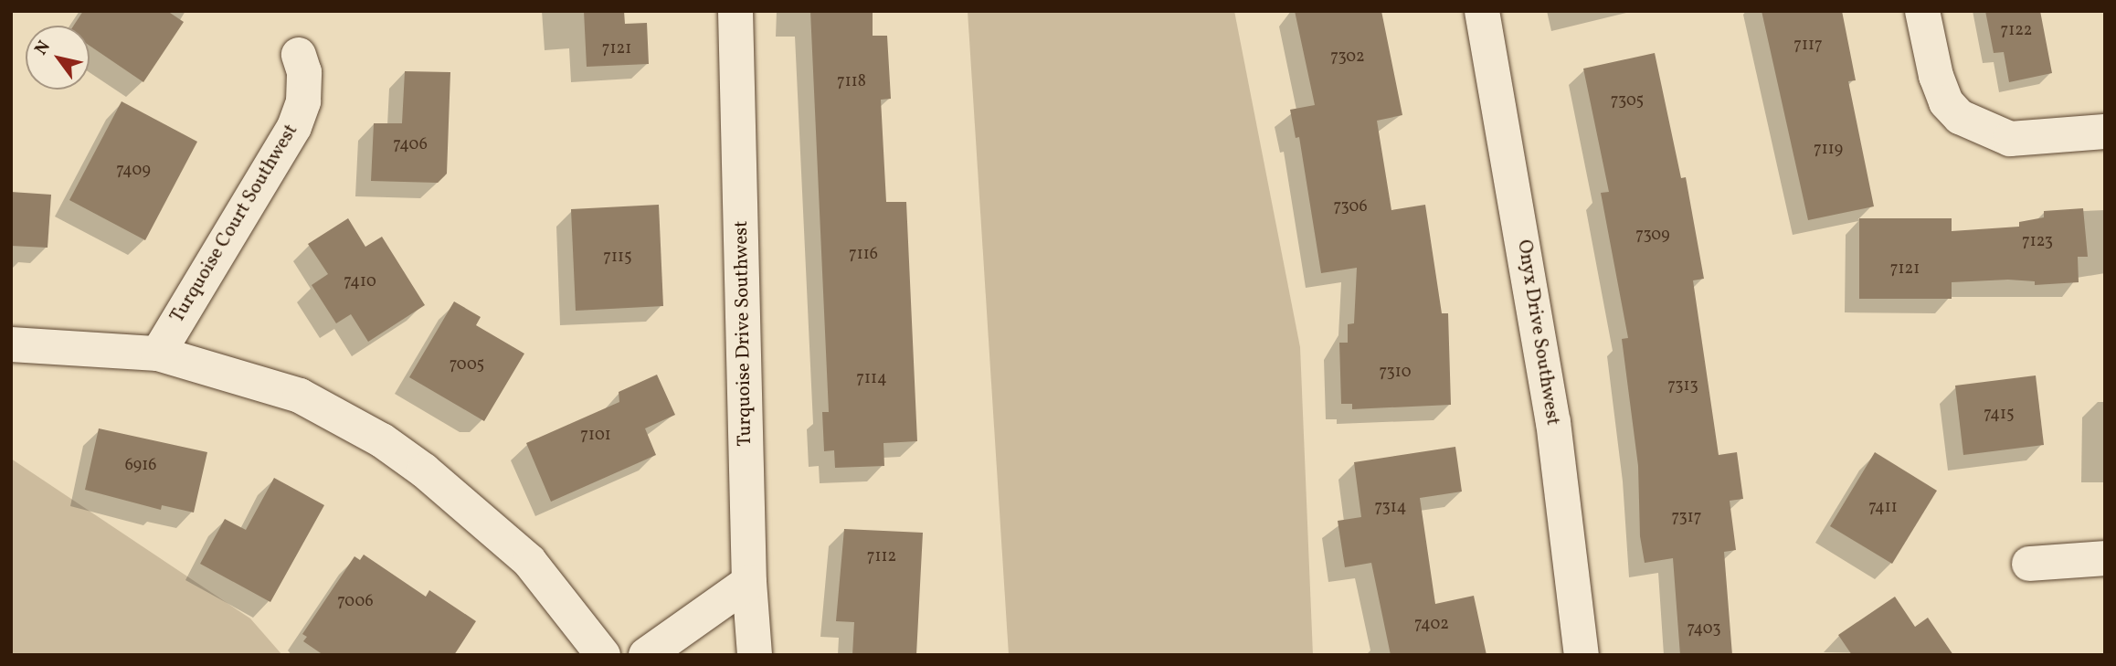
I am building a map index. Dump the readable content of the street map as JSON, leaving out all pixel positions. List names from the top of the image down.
{
  "streets": {
    "street": ["Turquoise Court Southwest", "Onyx Drive Southwest", "Turquoise Drive Southwest"]
  },
  "house_numbers": [
    "7122",
    "7117",
    "7121",
    "7302",
    "7118",
    "7305",
    "7406",
    "7119",
    "7409",
    "7306",
    "7309",
    "7123",
    "7116",
    "7115",
    "7121",
    "7410",
    "7005",
    "7310",
    "7114",
    "7313",
    "7415",
    "7101",
    "6916",
    "7314",
    "7411",
    "7317",
    "7112",
    "7006",
    "7402",
    "7403"
  ],
  "north": "top left"
}
